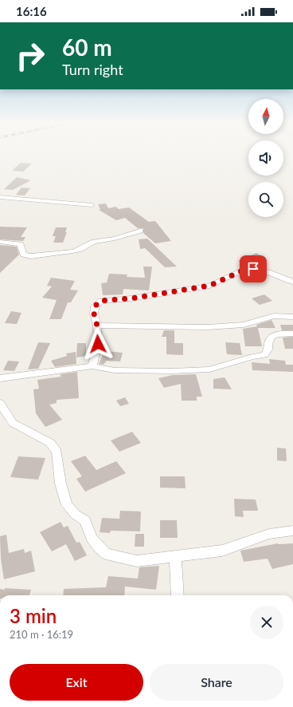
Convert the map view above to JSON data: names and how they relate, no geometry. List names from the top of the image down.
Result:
{
  "north": "top",
  "page": {
    "status": "16:16",
    "turn": ["60 m", "Turn right"],
    "heading": ["3 min", "210 m · 16:19"],
    "buttons": ["Exit", "Share"]
  }
}
